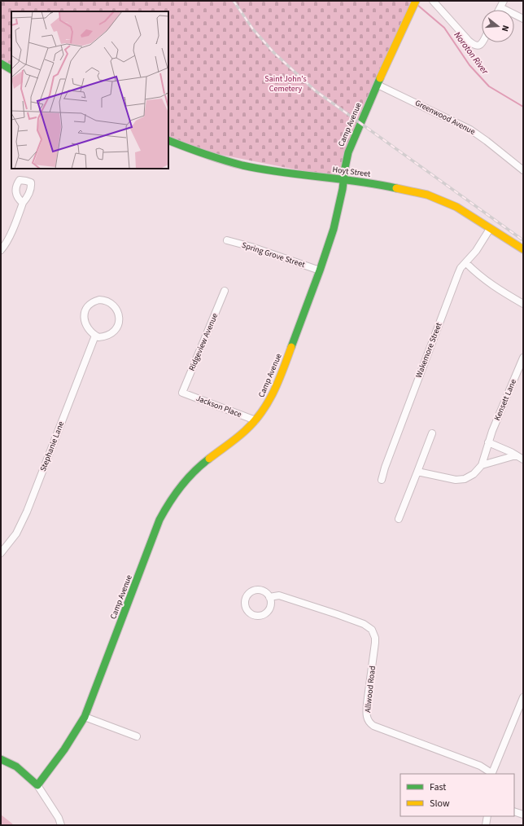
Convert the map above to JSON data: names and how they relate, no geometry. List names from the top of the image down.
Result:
{
  "streets": {
    "street": [
      "Greenwood Avenue",
      "Camp Avenue",
      "Hoyt Street",
      "Spring Grove Street",
      "Ridgeview Avenue",
      "Wakemore Street",
      "Kensett Lane",
      "Jackson Place",
      "Stephanie Lane",
      "Allwood Road"
    ]
  },
  "crossings": [
    ["Greenwood Avenue", "Camp Avenue"],
    ["Camp Avenue", "Hoyt Street"],
    ["Camp Avenue", "Spring Grove Street"],
    ["Camp Avenue", "Jackson Place"],
    ["Hoyt Street", "Wakemore Street"],
    ["Ridgeview Avenue", "Jackson Place"]
  ],
  "water": ["Noroton River"],
  "parks": ["Saint John's Cemetery"],
  "legend": ["Fast", "Slow"],
  "north": "right"
}
